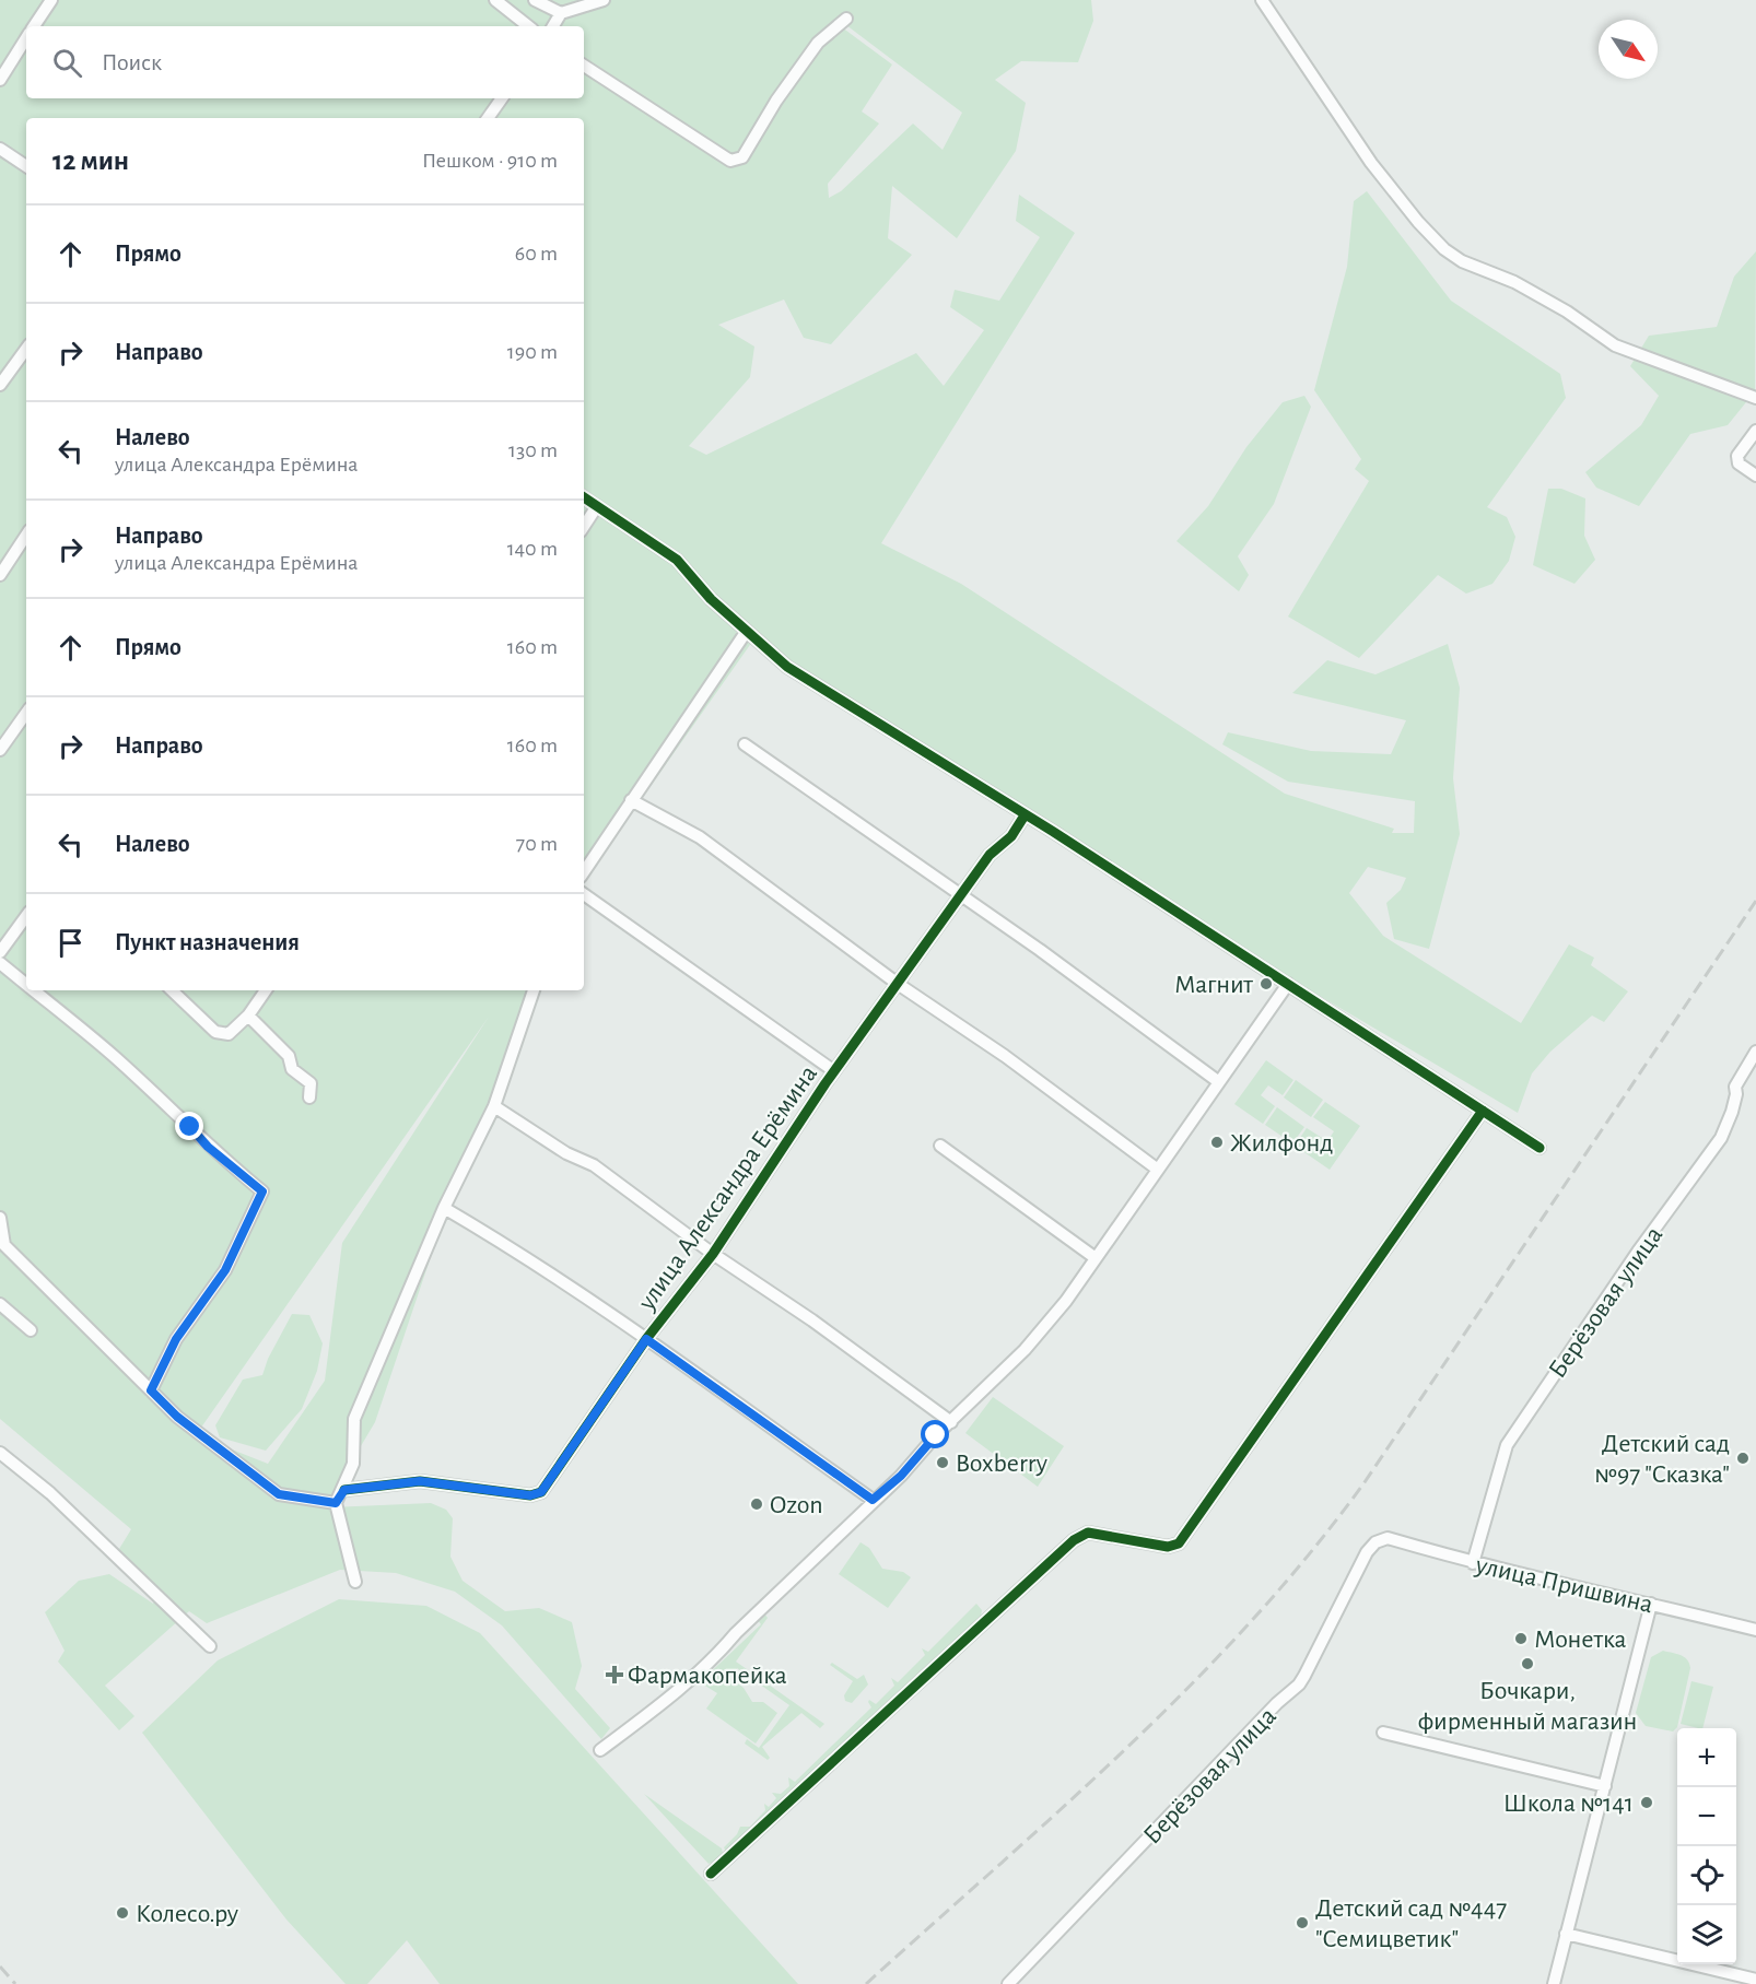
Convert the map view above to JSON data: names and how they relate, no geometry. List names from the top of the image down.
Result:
{
  "streets": {
    "street": ["улица Александра Ерёмина", "Берёзовая улица", "улица Пришвина"]
  },
  "crossings": [
    ["Берёзовая улица", "улица Пришвина"]
  ],
  "places": {
    "other": [
      "Магнит",
      "Жилфонд",
      "Детский сад №97 \"Сказка\"",
      "Boxberry",
      "Ozon",
      "Монетка",
      "Бочкари, фирменный магазин",
      "Школа №141",
      "Колесо.ру",
      "Детский сад №447 \"Семицветик\""
    ],
    "health": ["Фармакопейка"]
  },
  "north": "bottom right",
  "page": {
    "search": "Поиск",
    "heading": ["12 мин", "Пешком · 910 m"],
    "list": [
      ["Прямо", "60 m"],
      ["Направо", "190 m"],
      ["Налево", "улица Александра Ерёмина", "130 m"],
      ["Направо", "улица Александра Ерёмина", "140 m"],
      ["Прямо", "160 m"],
      ["Направо", "160 m"],
      ["Налево", "70 m"],
      "Пункт назначения"
    ],
    "map_buttons": ["+", "−"]
  }
}
